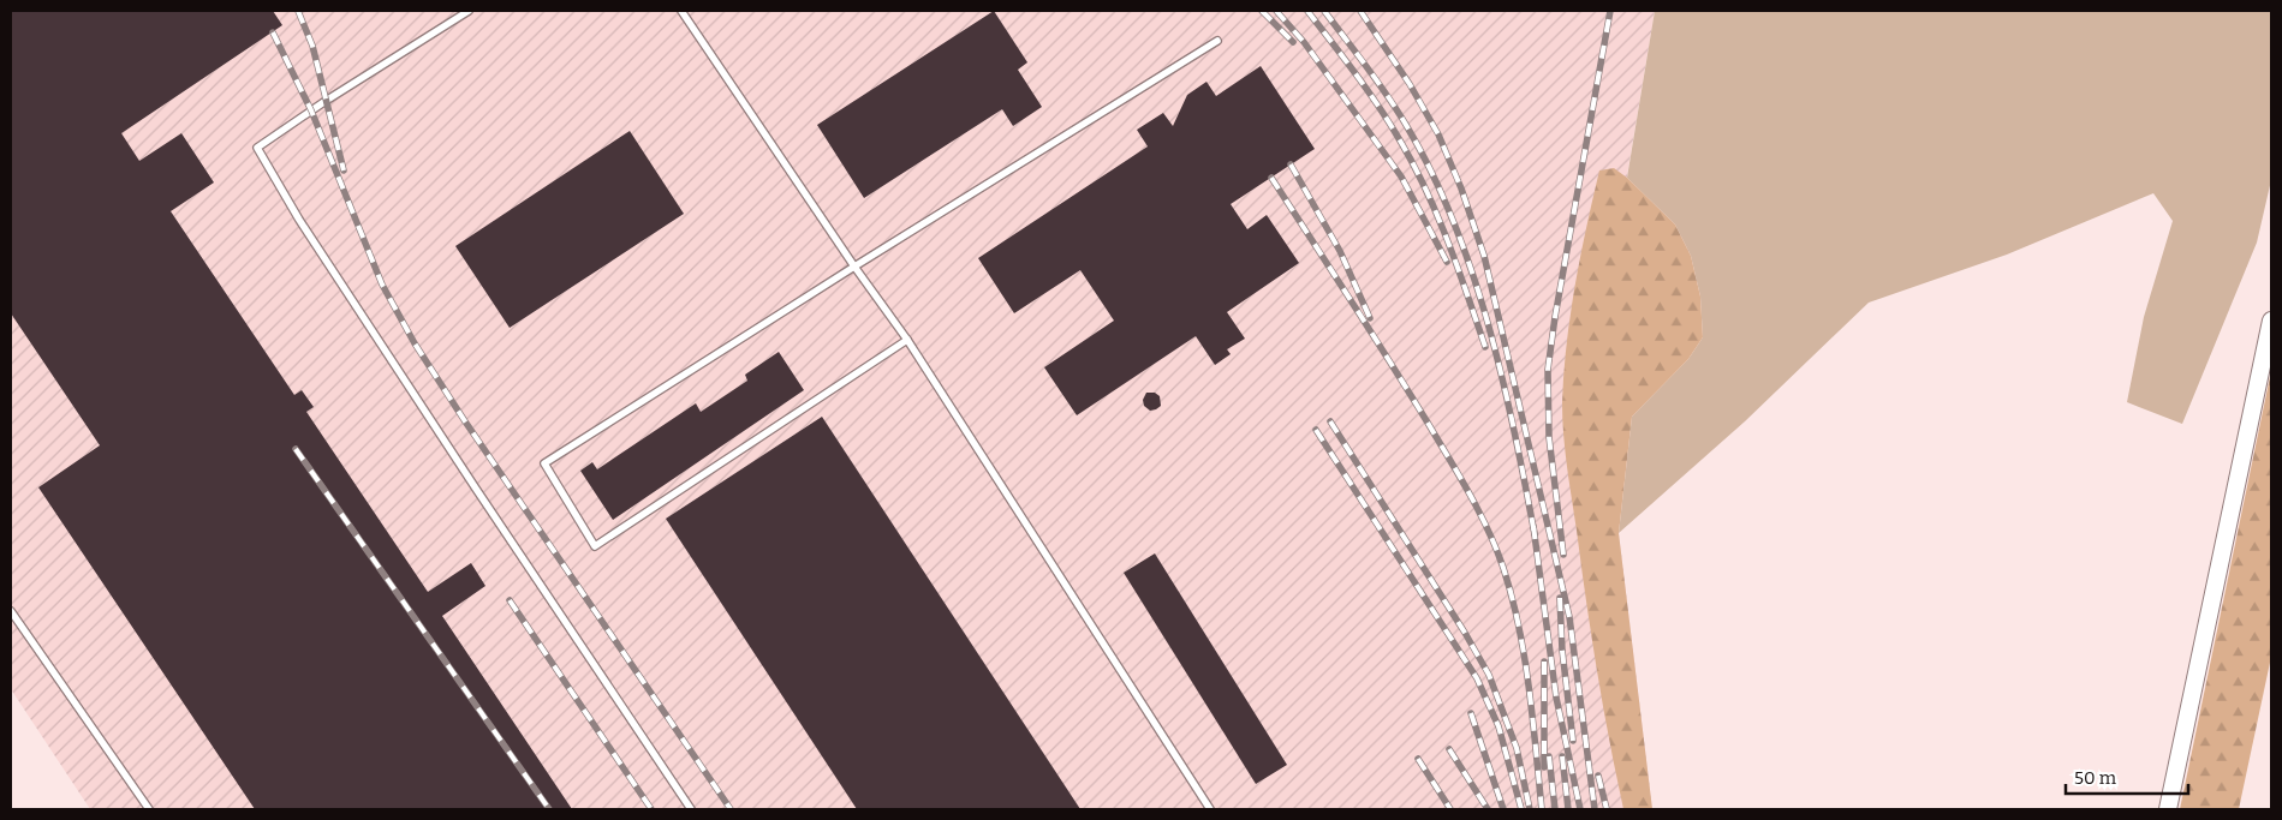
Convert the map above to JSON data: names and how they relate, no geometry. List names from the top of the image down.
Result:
{
  "scale_bar": "50 m"
}
